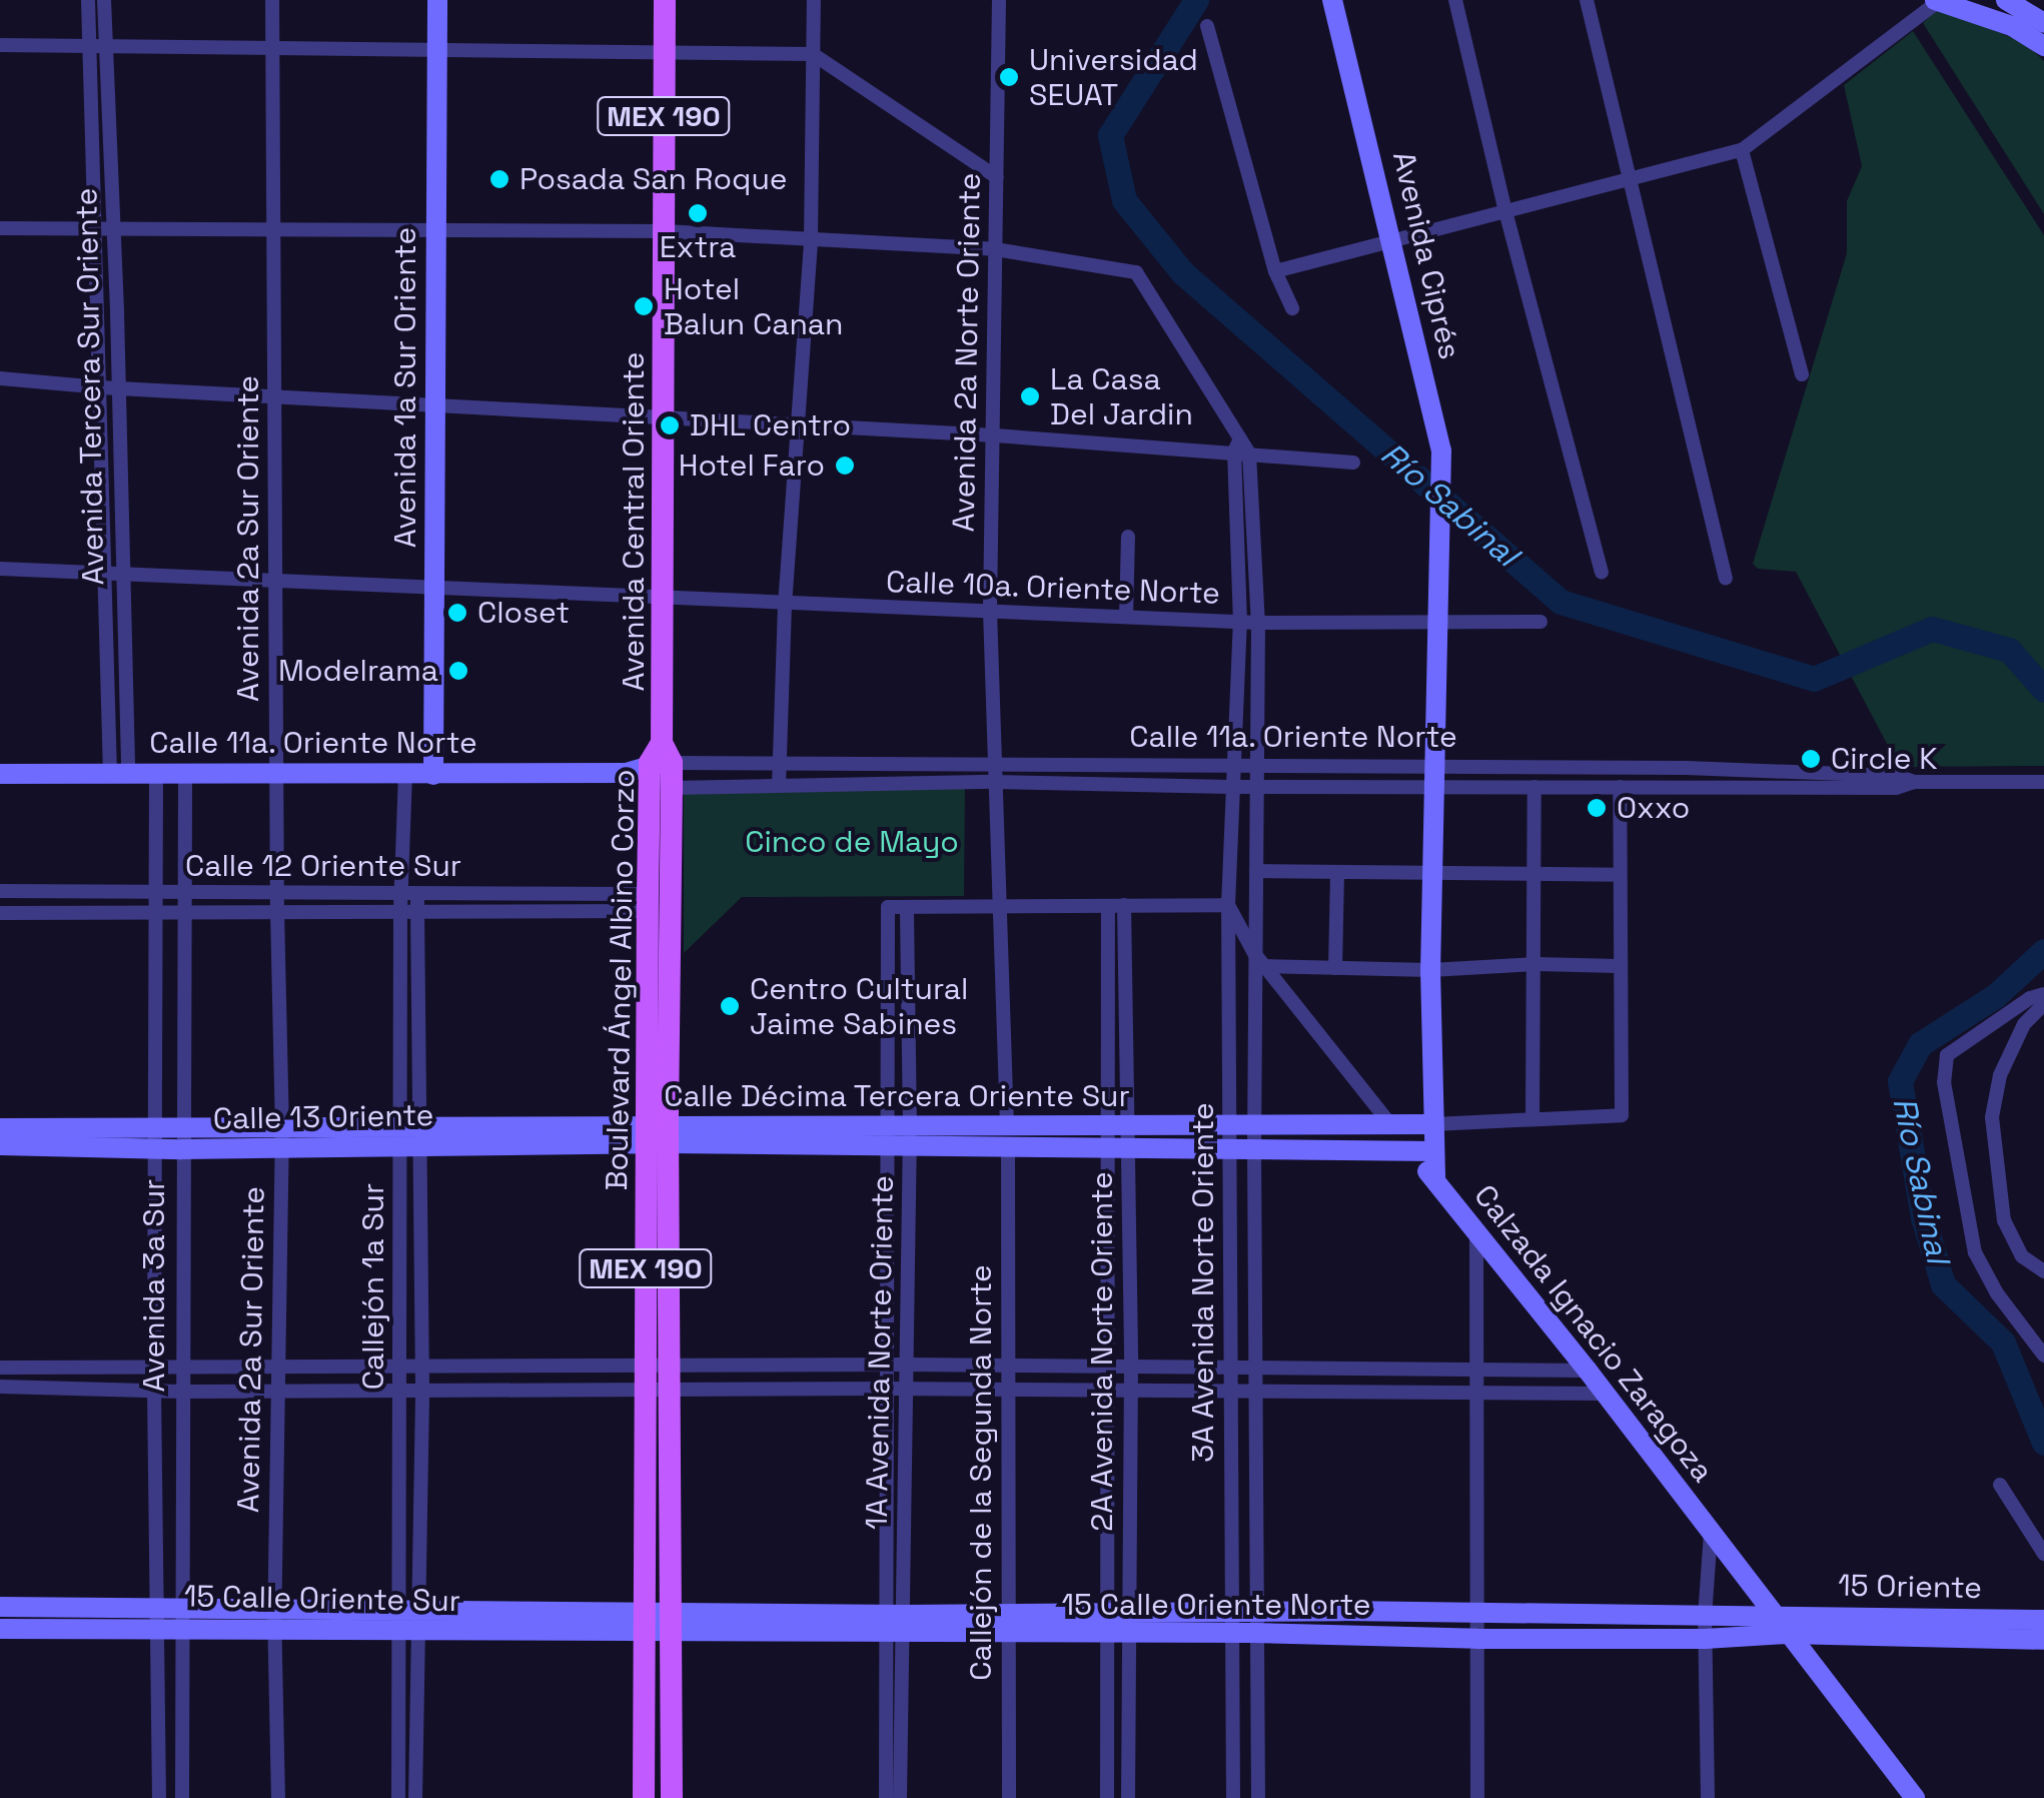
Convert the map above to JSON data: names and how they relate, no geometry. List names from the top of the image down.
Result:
{
  "streets": {
    "main road": ["MEX 190", "Avenida Central Oriente", "Boulevard Ángel Albino Corzo"],
    "street": [
      "Avenida Ciprés",
      "Avenida 2a Norte Oriente",
      "Avenida Tercera Sur Oriente",
      "Avenida 1a Sur Oriente",
      "Avenida 2a Sur Oriente",
      "Calle 10a. Oriente Norte",
      "Calle 11a. Oriente Norte",
      "Calle 12 Oriente Sur",
      "Calle Décima Tercera Oriente Sur",
      "Calle 13 Oriente",
      "3A Avenida Norte Oriente",
      "Avenida 3a Sur",
      "Callejón 1a Sur",
      "Calzada Ignacio Zaragoza",
      "2A Avenida Norte Oriente",
      "1A Avenida Norte Oriente",
      "Callejón de la Segunda Norte",
      "15 Oriente",
      "15 Calle Oriente Sur",
      "15 Calle Oriente Norte"
    ]
  },
  "crossings": [
    ["Avenida Ciprés", "Calle 10a. Oriente Norte"],
    ["Avenida Ciprés", "Calle 11a. Oriente Norte"],
    ["Avenida Ciprés", "Calle Décima Tercera Oriente Sur"],
    ["Avenida Ciprés", "Calzada Ignacio Zaragoza"],
    ["Avenida 2a Norte Oriente", "Calle 10a. Oriente Norte"],
    ["Avenida 2a Norte Oriente", "Calle 11a. Oriente Norte"],
    ["Avenida 2a Norte Oriente", "Callejón de la Segunda Norte"],
    ["Avenida Tercera Sur Oriente", "Calle 10a. Oriente Norte"],
    ["Avenida Tercera Sur Oriente", "Calle 11a. Oriente Norte"],
    ["Avenida 1a Sur Oriente", "Calle 10a. Oriente Norte"],
    ["Avenida 1a Sur Oriente", "Calle 11a. Oriente Norte"],
    ["Avenida Central Oriente", "Calle 10a. Oriente Norte"],
    ["Avenida Central Oriente", "Calle 11a. Oriente Norte"],
    ["Avenida Central Oriente", "Boulevard Ángel Albino Corzo"],
    ["Avenida 2a Sur Oriente", "Calle 10a. Oriente Norte"],
    ["Avenida 2a Sur Oriente", "Calle 11a. Oriente Norte"],
    ["Avenida 2a Sur Oriente", "Calle 12 Oriente Sur"],
    ["Avenida 2a Sur Oriente", "Calle Décima Tercera Oriente Sur"],
    ["Avenida 2a Sur Oriente", "Calle 13 Oriente"],
    ["Avenida 2a Sur Oriente", "15 Calle Oriente Sur"],
    ["Calle 10a. Oriente Norte", "3A Avenida Norte Oriente"],
    ["Calle 11a. Oriente Norte", "Boulevard Ángel Albino Corzo"],
    ["Calle 11a. Oriente Norte", "3A Avenida Norte Oriente"],
    ["Calle 11a. Oriente Norte", "Avenida 3a Sur"],
    ["Calle 11a. Oriente Norte", "Callejón 1a Sur"],
    ["Calle 11a. Oriente Norte", "Callejón de la Segunda Norte"],
    ["Calle 12 Oriente Sur", "Boulevard Ángel Albino Corzo"],
    ["Calle 12 Oriente Sur", "Avenida 3a Sur"],
    ["Calle 12 Oriente Sur", "Callejón 1a Sur"],
    ["Boulevard Ángel Albino Corzo", "Calle Décima Tercera Oriente Sur"],
    ["Boulevard Ángel Albino Corzo", "15 Calle Oriente Sur"],
    ["Boulevard Ángel Albino Corzo", "15 Calle Oriente Norte"],
    ["Calle Décima Tercera Oriente Sur", "Calle 13 Oriente"],
    ["Calle Décima Tercera Oriente Sur", "3A Avenida Norte Oriente"],
    ["Calle Décima Tercera Oriente Sur", "Avenida 3a Sur"],
    ["Calle Décima Tercera Oriente Sur", "Callejón 1a Sur"],
    ["Calle Décima Tercera Oriente Sur", "Calzada Ignacio Zaragoza"],
    ["Calle Décima Tercera Oriente Sur", "2A Avenida Norte Oriente"],
    ["Calle Décima Tercera Oriente Sur", "1A Avenida Norte Oriente"],
    ["Calle Décima Tercera Oriente Sur", "Callejón de la Segunda Norte"],
    ["Calle 13 Oriente", "Avenida 3a Sur"],
    ["Calle 13 Oriente", "Callejón 1a Sur"],
    ["3A Avenida Norte Oriente", "Calzada Ignacio Zaragoza"],
    ["3A Avenida Norte Oriente", "15 Calle Oriente Norte"],
    ["Avenida 3a Sur", "15 Calle Oriente Sur"],
    ["Callejón 1a Sur", "15 Calle Oriente Sur"],
    ["Calzada Ignacio Zaragoza", "15 Oriente"],
    ["Calzada Ignacio Zaragoza", "15 Calle Oriente Norte"],
    ["2A Avenida Norte Oriente", "15 Calle Oriente Norte"],
    ["1A Avenida Norte Oriente", "15 Calle Oriente Norte"],
    ["Callejón de la Segunda Norte", "15 Calle Oriente Norte"],
    ["15 Oriente", "15 Calle Oriente Norte"],
    ["15 Calle Oriente Sur", "15 Calle Oriente Norte"]
  ],
  "water": ["Río Sabinal"],
  "parks": ["Cinco de Mayo"],
  "places": [
    "Universidad SEUAT",
    "Posada San Roque",
    "Extra",
    "Hotel Balun Canan",
    "La Casa Del Jardin",
    "DHL Centro",
    "Hotel Faro",
    "Closet",
    "Modelrama",
    "Circle K",
    "Oxxo",
    "Centro Cultural Jaime Sabines"
  ]
}
